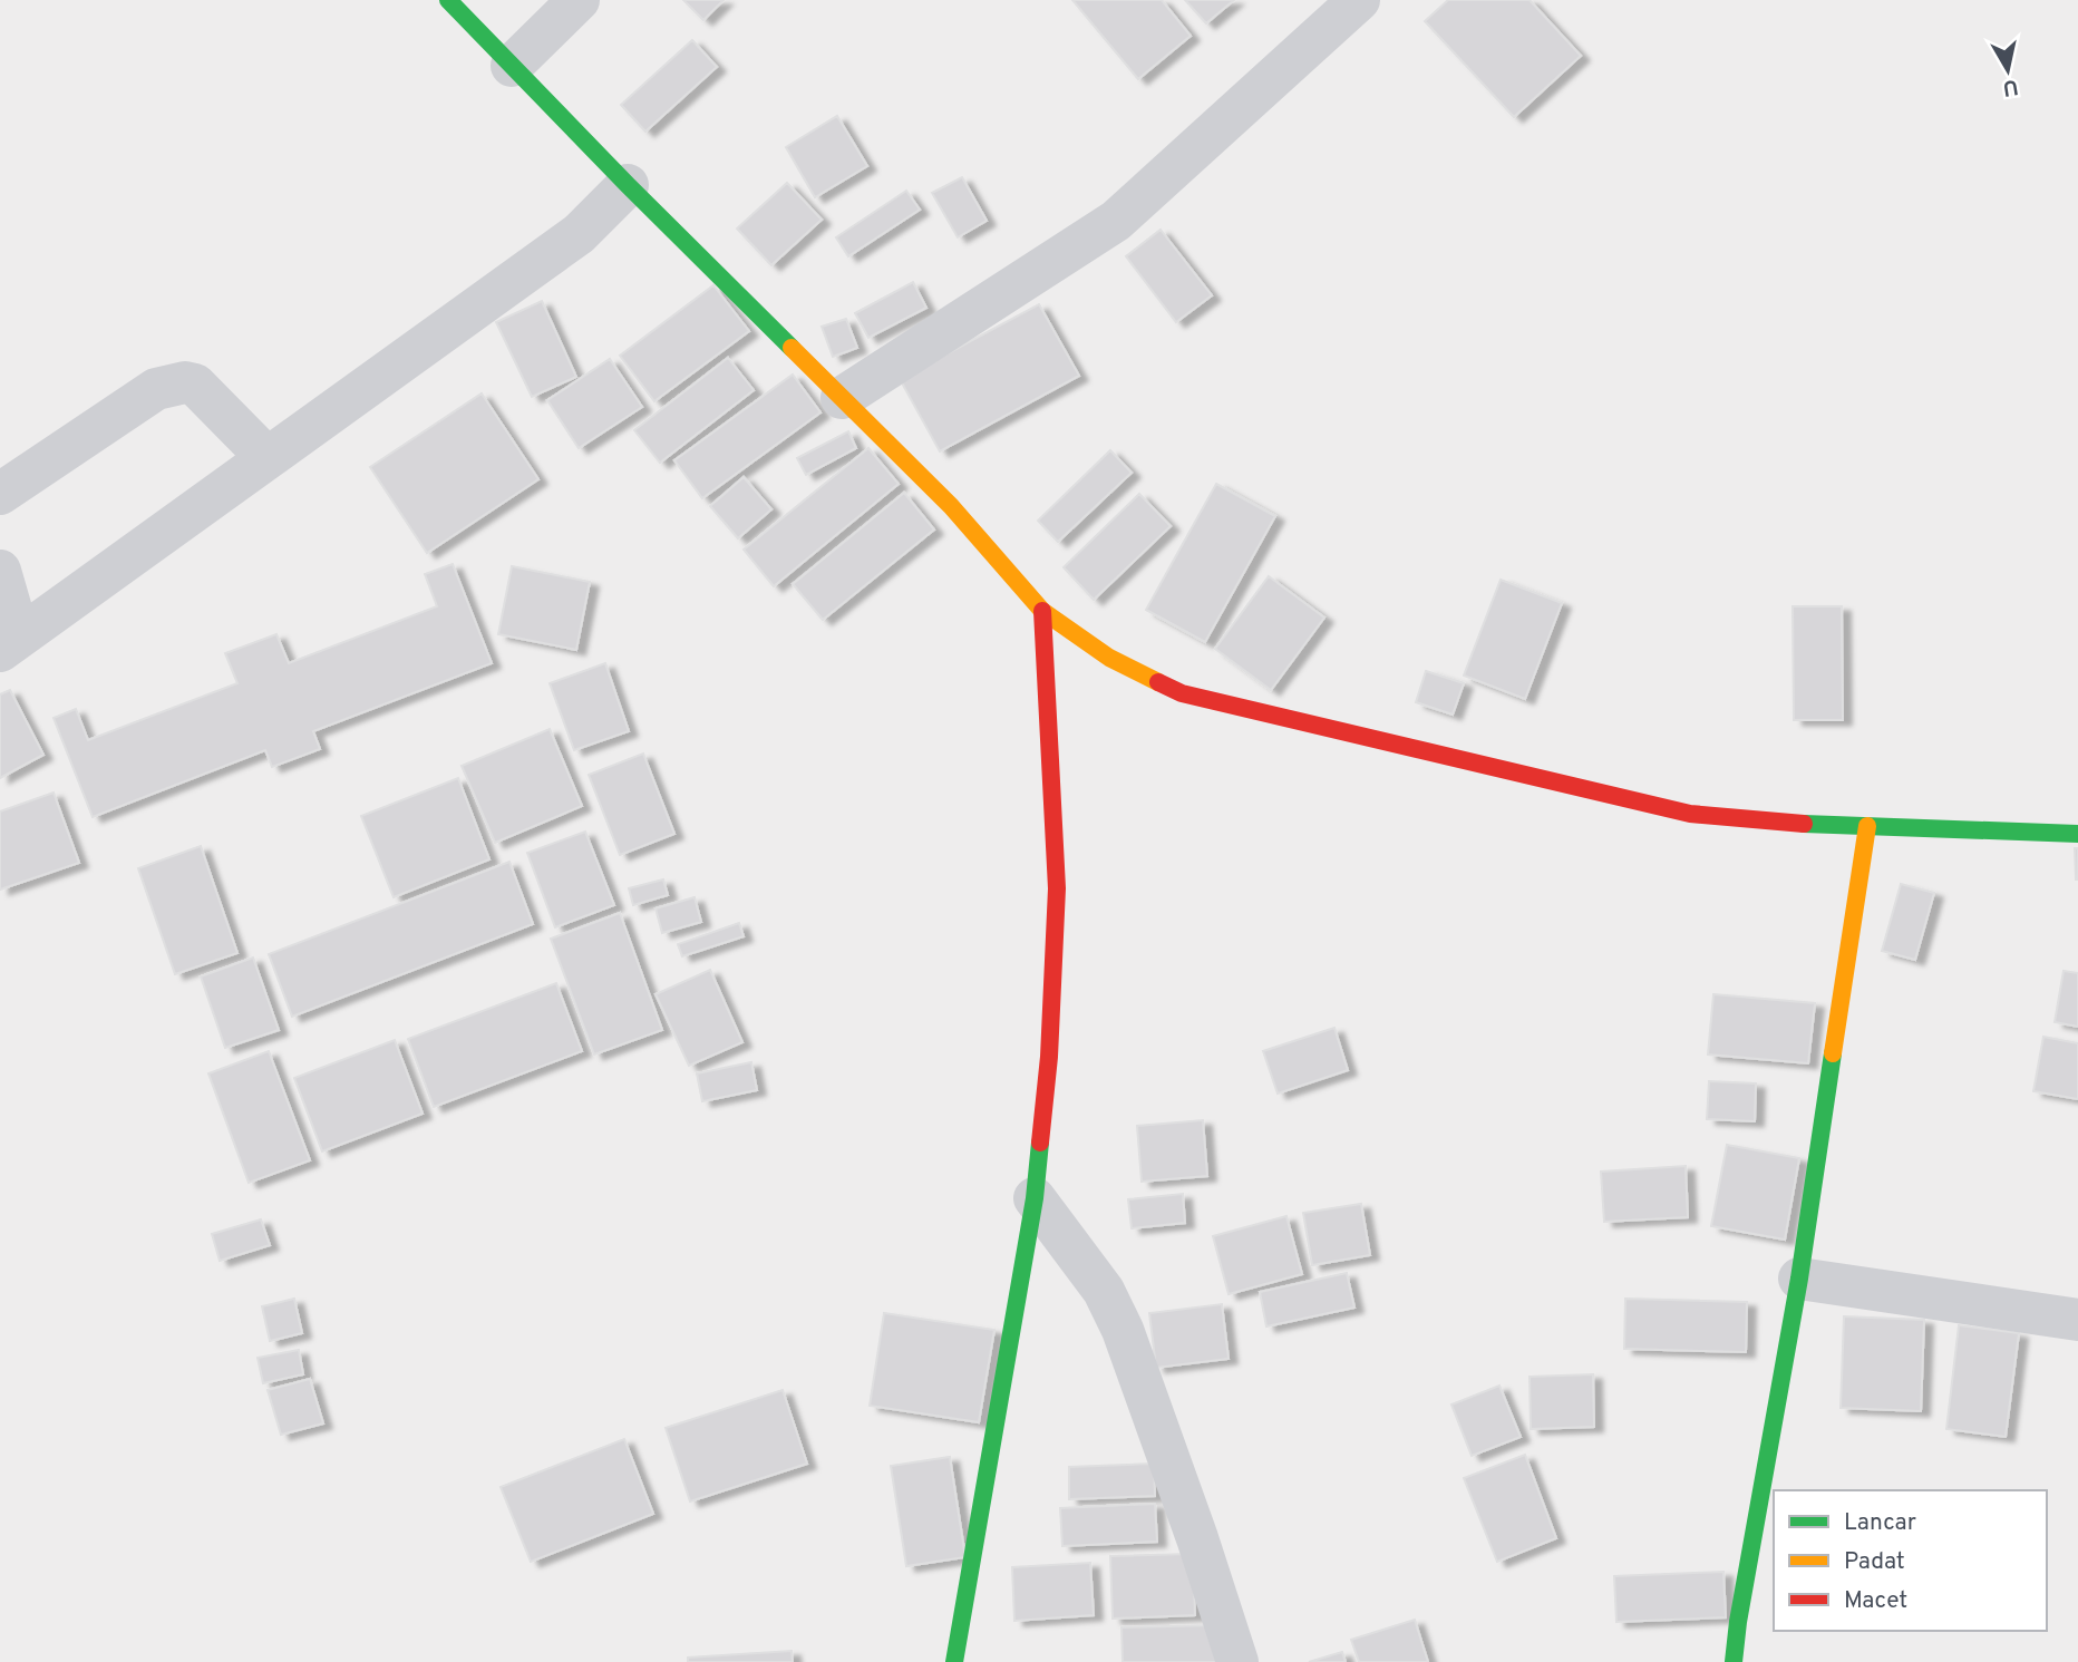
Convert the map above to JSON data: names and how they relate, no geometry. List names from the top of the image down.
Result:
{
  "legend": ["Lancar", "Padat", "Macet"],
  "north": "bottom"
}
